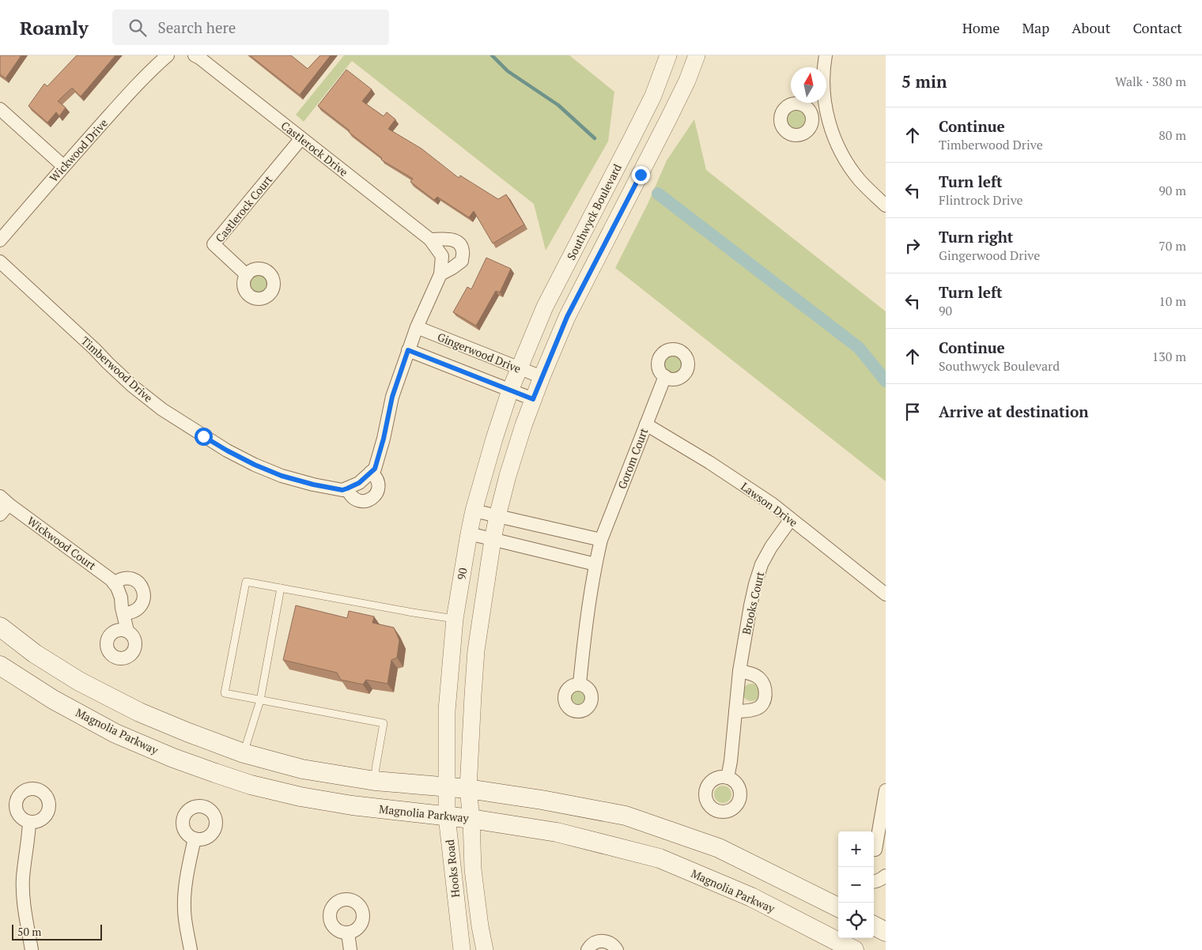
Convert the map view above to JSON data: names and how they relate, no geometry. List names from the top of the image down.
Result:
{
  "streets": {
    "main road": ["Magnolia Parkway"],
    "street": [
      "Castlerock Drive",
      "Wickwood Drive",
      "Castlerock Court",
      "Southwyck Boulevard",
      "Gingerwood Drive",
      "Timberwood Drive",
      "Gorom Court",
      "Lawson Drive",
      "Wickwood Court",
      "90",
      "Brooks Court",
      "Hooks Road"
    ]
  },
  "crossings": [
    ["Castlerock Drive", "Castlerock Court"],
    ["Southwyck Boulevard", "Gingerwood Drive"],
    ["Southwyck Boulevard", "90"],
    ["Gingerwood Drive", "90"],
    ["Gorom Court", "Lawson Drive"],
    ["Lawson Drive", "Brooks Court"],
    ["90", "Hooks Road"],
    ["Magnolia Parkway", "Hooks Road"]
  ],
  "scale_bar": "50 m",
  "north": "top",
  "page": {
    "header": "Roamly",
    "search": "Search here",
    "nav": [
      "Home",
      "Map",
      "About",
      "Contact"
    ],
    "heading": ["5 min", "Walk · 380 m"],
    "list": [
      ["Continue", "Timberwood Drive", "80 m"],
      ["Turn left", "Flintrock Drive", "90 m"],
      ["Turn right", "Gingerwood Drive", "70 m"],
      ["Turn left", "90", "10 m"],
      ["Continue", "Southwyck Boulevard", "130 m"],
      "Arrive at destination"
    ],
    "map_buttons": ["+", "−"],
    "scale": "50 m"
  }
}
